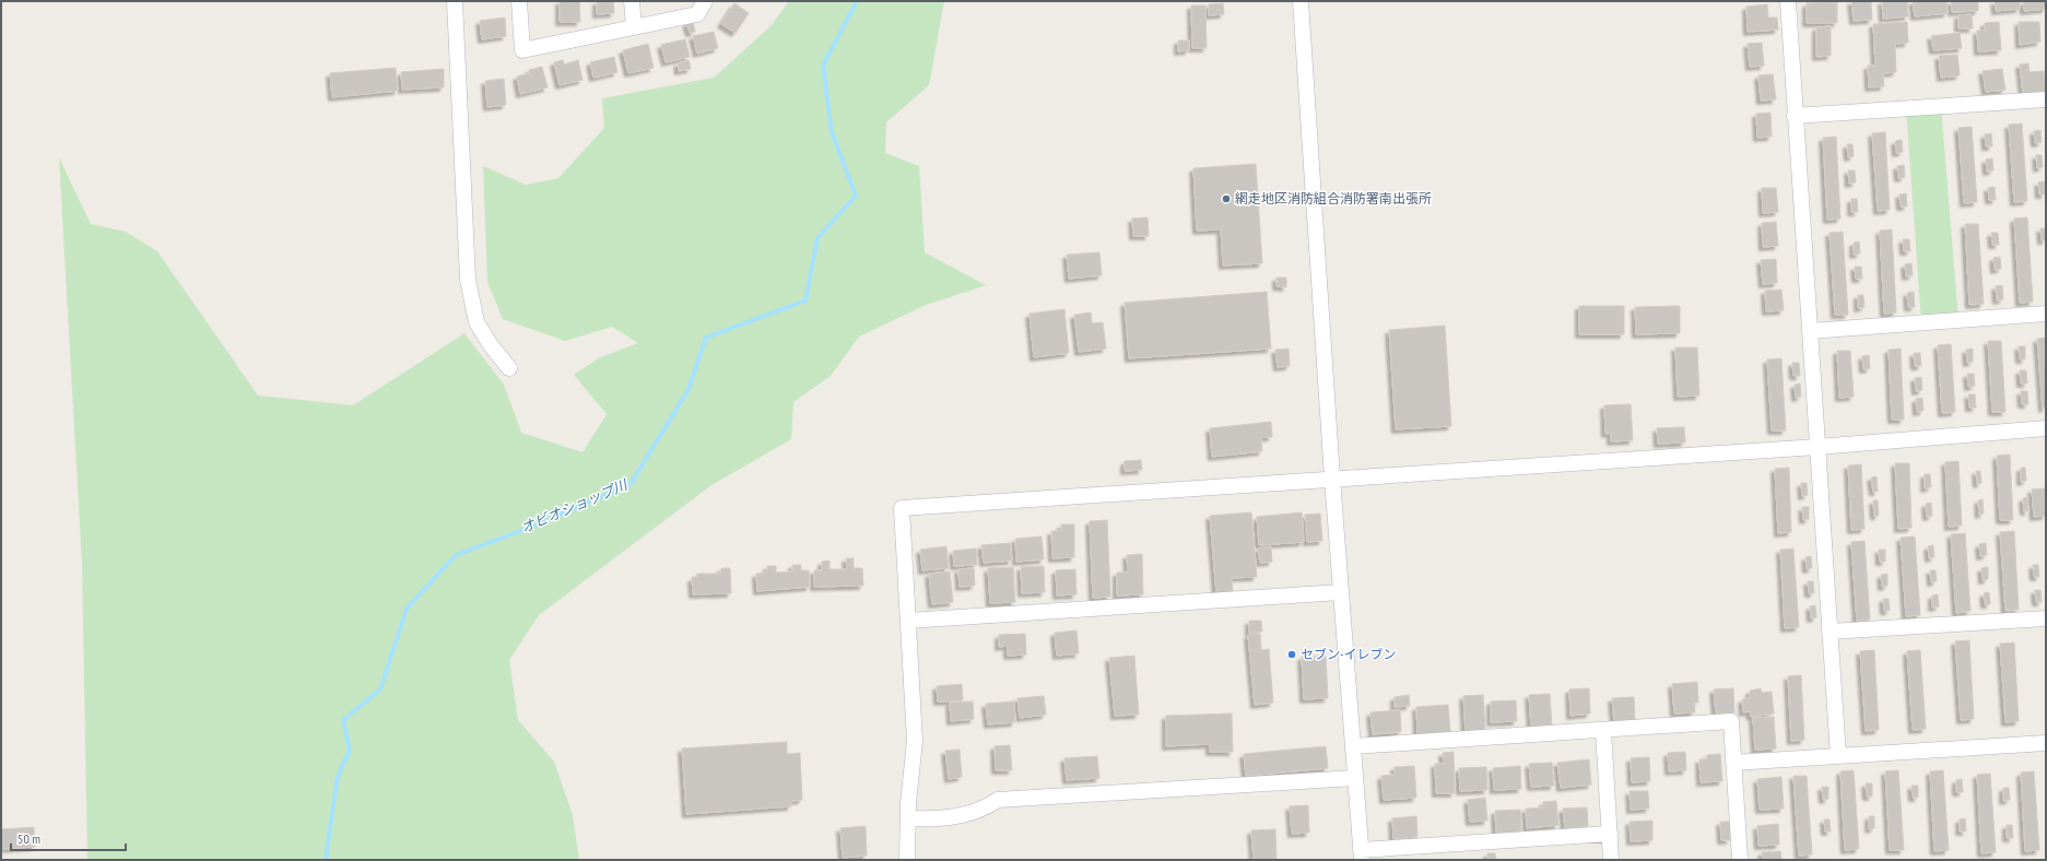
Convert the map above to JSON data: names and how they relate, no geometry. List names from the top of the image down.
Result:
{
  "water": ["オビオショップ川"],
  "places": ["網走地区消防組合消防署南出張所", "セブン-イレブン"],
  "scale_bar": "50 m"
}
